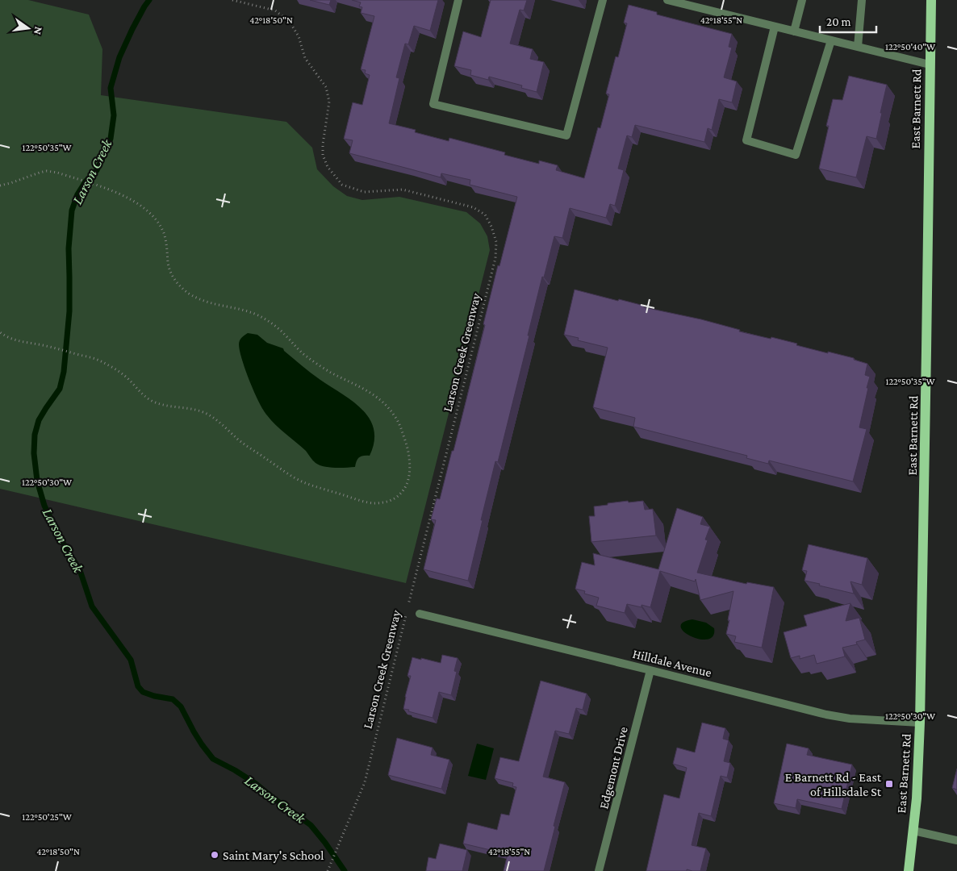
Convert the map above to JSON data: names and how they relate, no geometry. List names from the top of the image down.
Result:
{
  "streets": {
    "main road": ["East Barnett Rd"],
    "street": ["Hilldale Avenue", "Edgemont Drive"],
    "path": ["Larson Creek Greenway"]
  },
  "crossings": [
    ["East Barnett Rd", "Hilldale Avenue"],
    ["Hilldale Avenue", "Edgemont Drive"]
  ],
  "water": ["Larson Creek"],
  "places": {
    "transit": ["E Barnett Rd - East of Hillsdale St"],
    "other": ["Saint Mary's School"]
  },
  "scale_bar": "20 m",
  "north": "right",
  "coordinates": [
    "42°18'50\"N",
    "42°18'55\"N",
    "122°50'40\"W",
    "122°50'35\"W",
    "122°50'30\"W",
    "122°50'25\"W"
  ]
}
